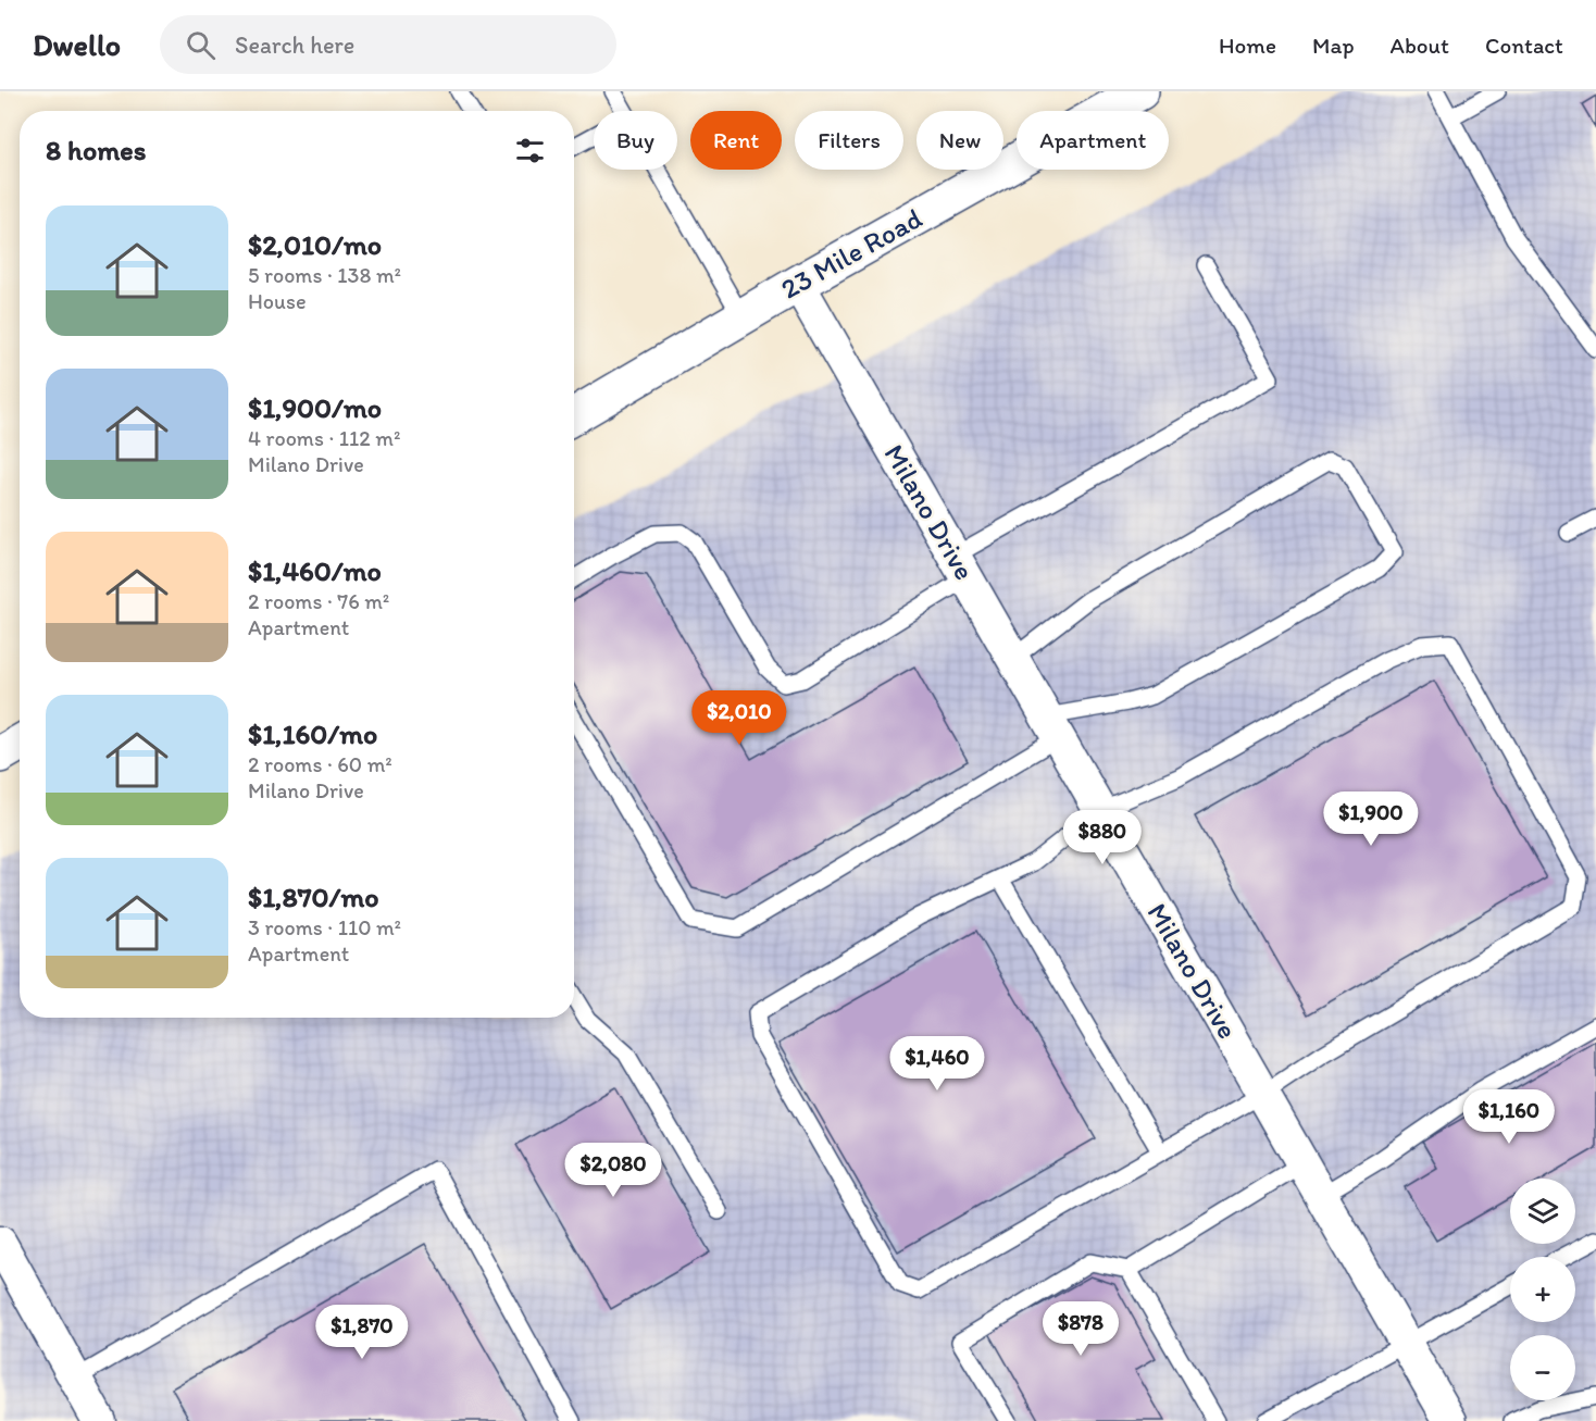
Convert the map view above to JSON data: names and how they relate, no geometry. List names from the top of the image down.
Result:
{
  "streets": {
    "main road": ["23 Mile Road"],
    "street": ["Milano Drive"]
  },
  "crossings": [
    ["23 Mile Road", "Milano Drive"]
  ],
  "page": {
    "header": "Dwello",
    "search": "Search here",
    "nav": [
      "Home",
      "Map",
      "About",
      "Contact"
    ],
    "chip": [
      "Buy",
      "Rent",
      "Filters",
      "New",
      "Apartment"
    ],
    "heading": "8 homes",
    "list": [
      {
        "name": "$2,010/mo",
        "note": "5 rooms · 138 m² · House"
      },
      {
        "name": "$1,900/mo",
        "note": "4 rooms · 112 m² · Milano Drive"
      },
      {
        "name": "$1,460/mo",
        "note": "2 rooms · 76 m² · Apartment"
      },
      {
        "name": "$1,160/mo",
        "note": "2 rooms · 60 m² · Milano Drive"
      },
      {
        "name": "$1,870/mo",
        "note": "3 rooms · 110 m² · Apartment"
      }
    ],
    "price": [
      "$2,010",
      "$1,900",
      "$880",
      "$1,460",
      "$1,160",
      "$2,080",
      "$878",
      "$1,870"
    ],
    "map_buttons": ["+", "−"]
  }
}
